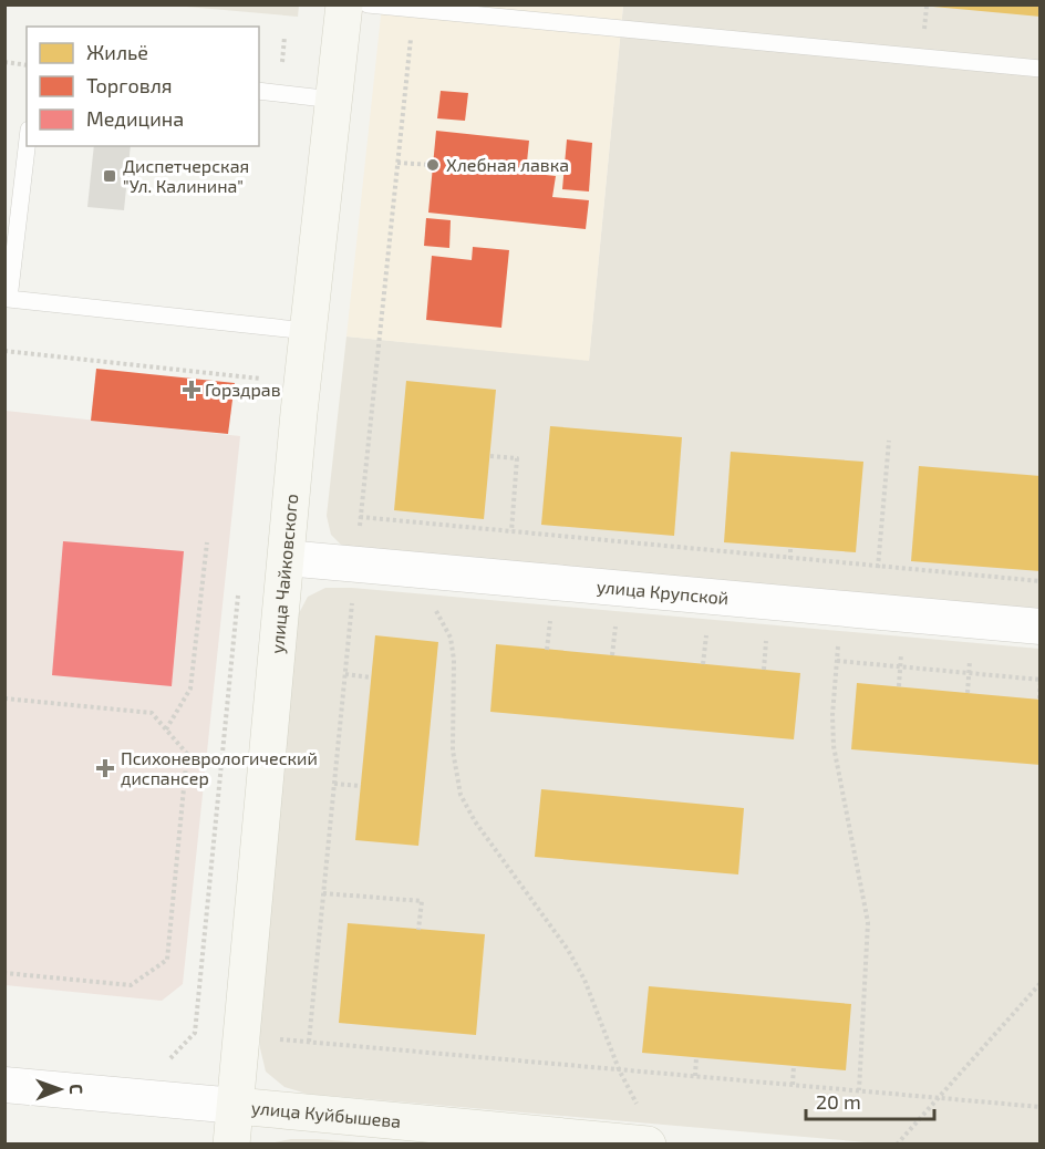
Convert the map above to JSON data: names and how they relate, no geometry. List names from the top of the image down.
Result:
{
  "streets": {
    "main road": ["улица Чайковского", "улица Куйбышева"],
    "street": ["улица Крупской"]
  },
  "crossings": [
    ["улица Чайковского", "улица Крупской"],
    ["улица Чайковского", "улица Куйбышева"]
  ],
  "places": {
    "other": ["Хлебная лавка"],
    "transit": ["Диспетчерская \"Ул. Калинина\""],
    "health": ["Горздрав", "Психоневрологический диспансер"]
  },
  "legend": ["Жильё", "Торговля", "Медицина"],
  "scale_bar": "20 m",
  "north": "right"
}
